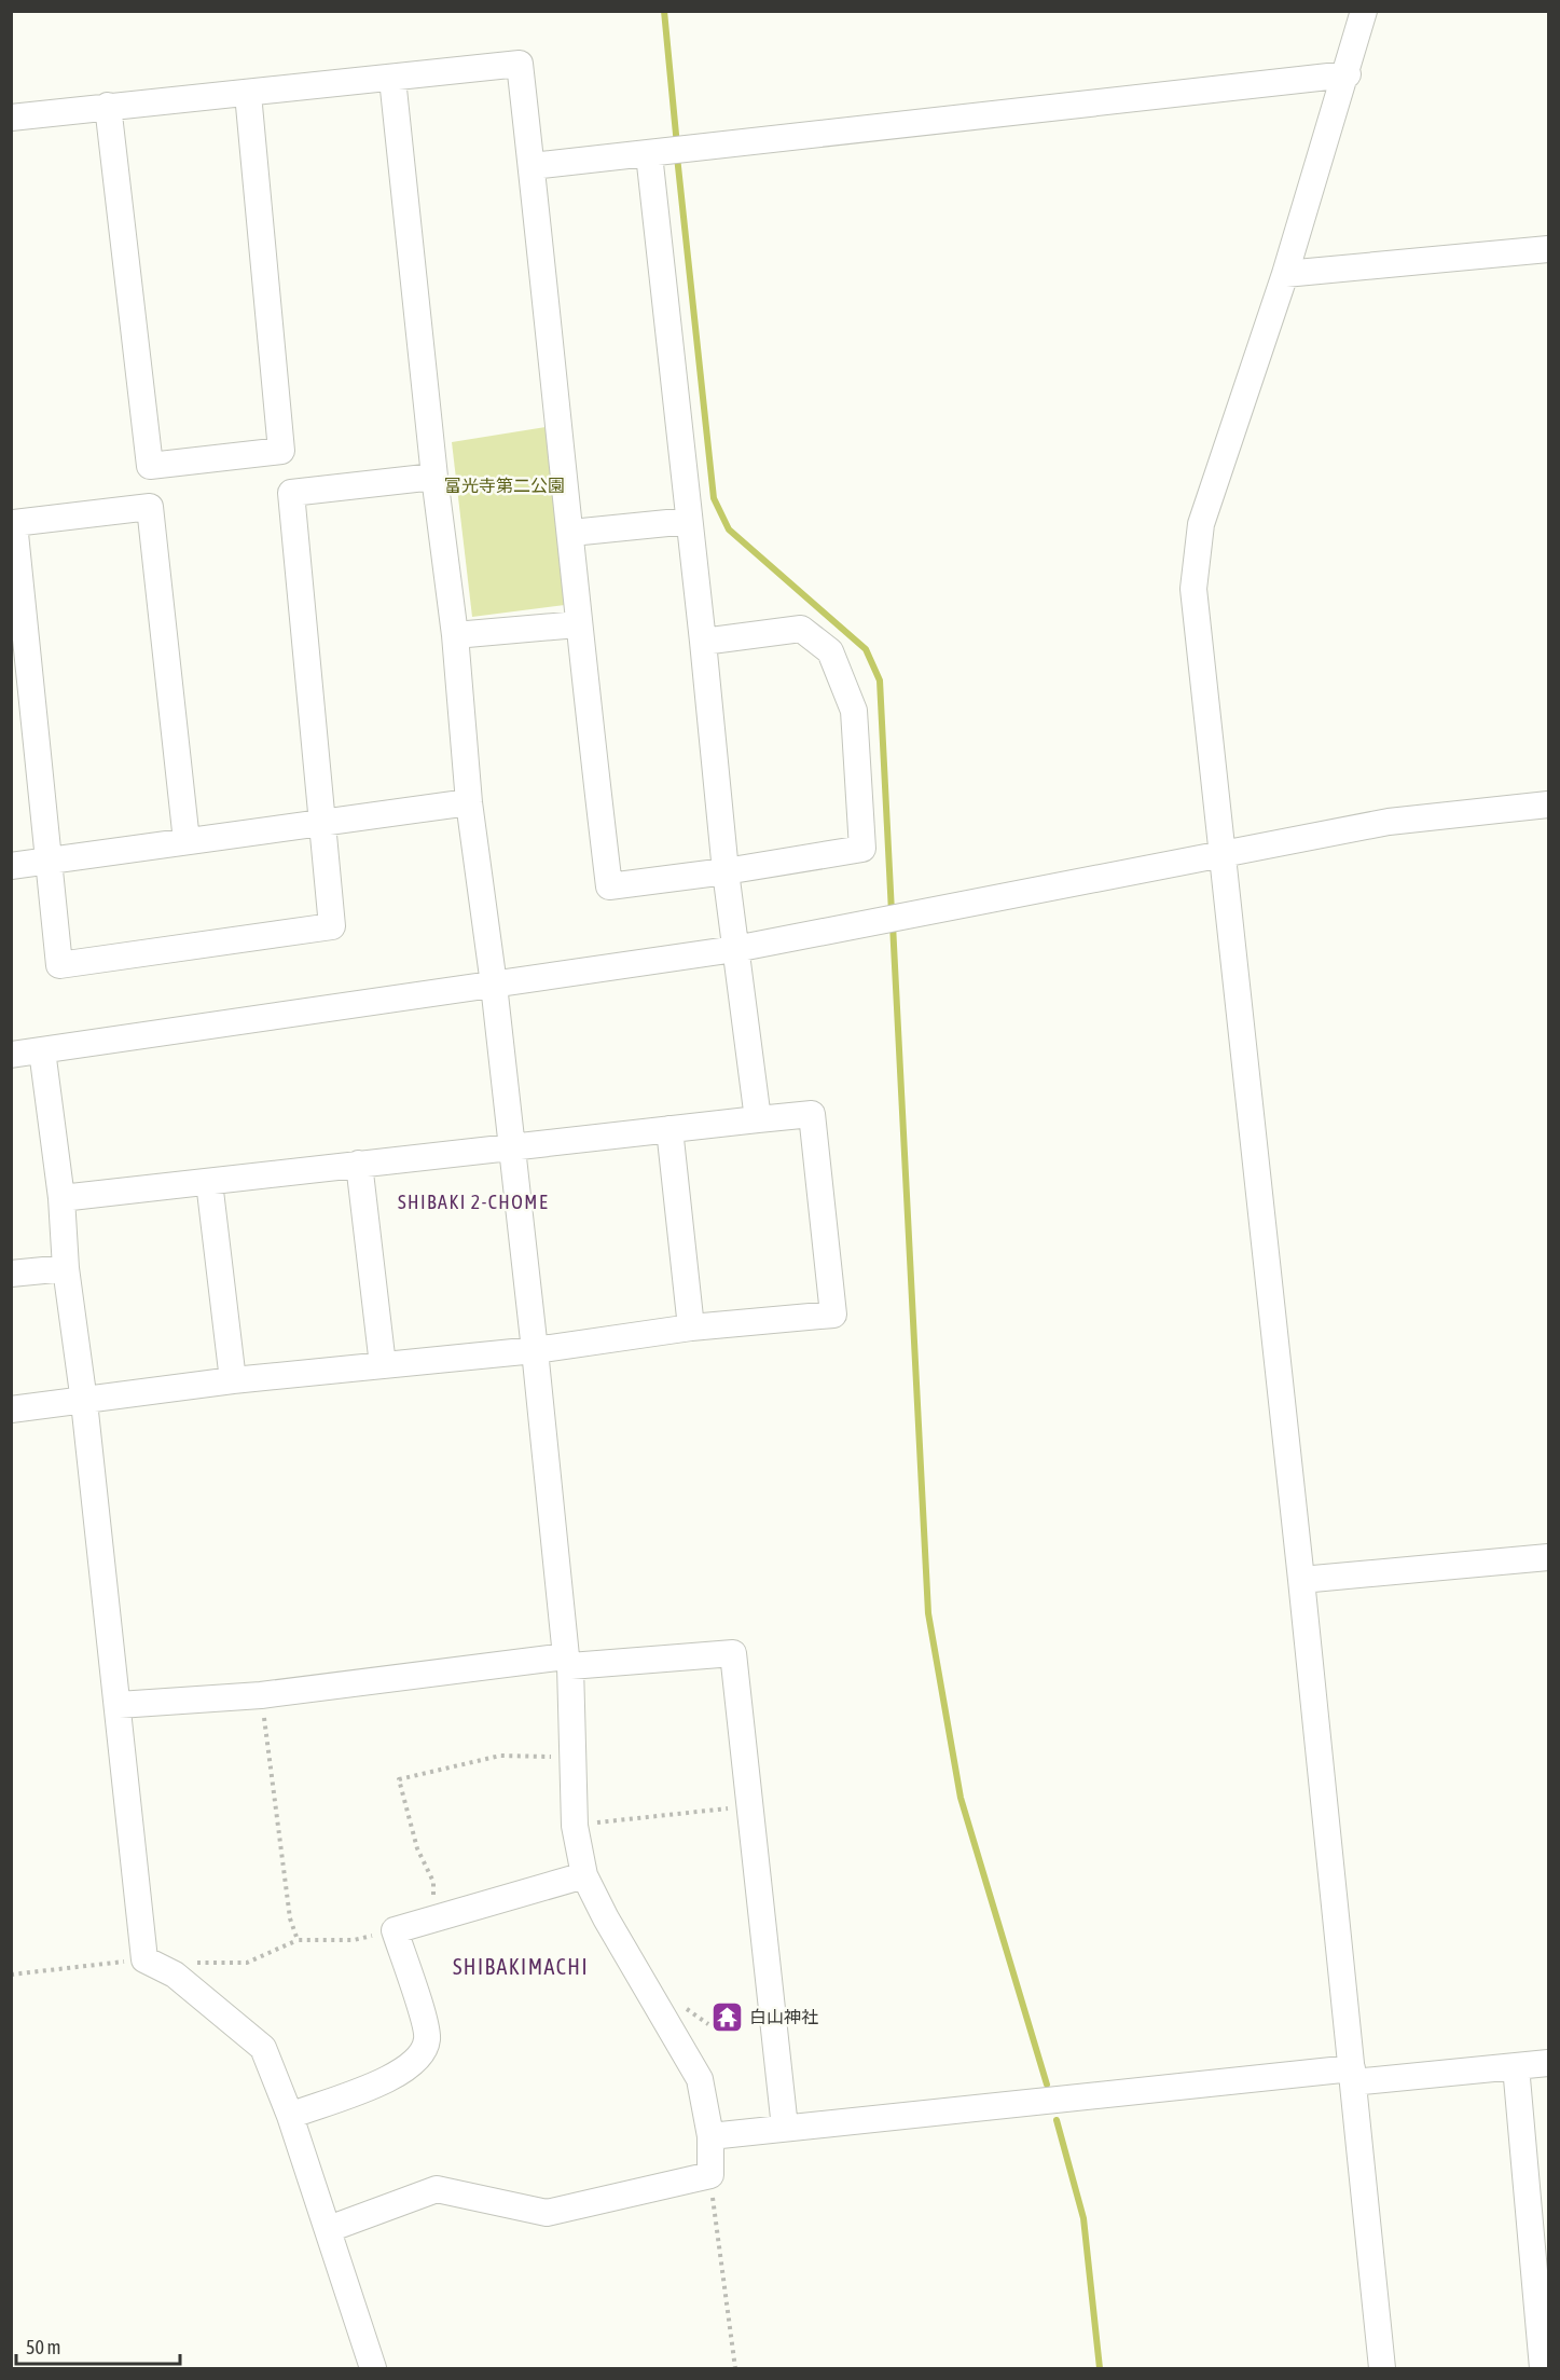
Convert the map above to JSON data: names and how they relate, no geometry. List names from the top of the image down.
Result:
{
  "districts": ["SHIBAKI 2-CHOME", "SHIBAKIMACHI"],
  "parks": ["富光寺第二公園"],
  "places": {
    "temple": ["白山神社"]
  },
  "scale_bar": "50 m"
}
